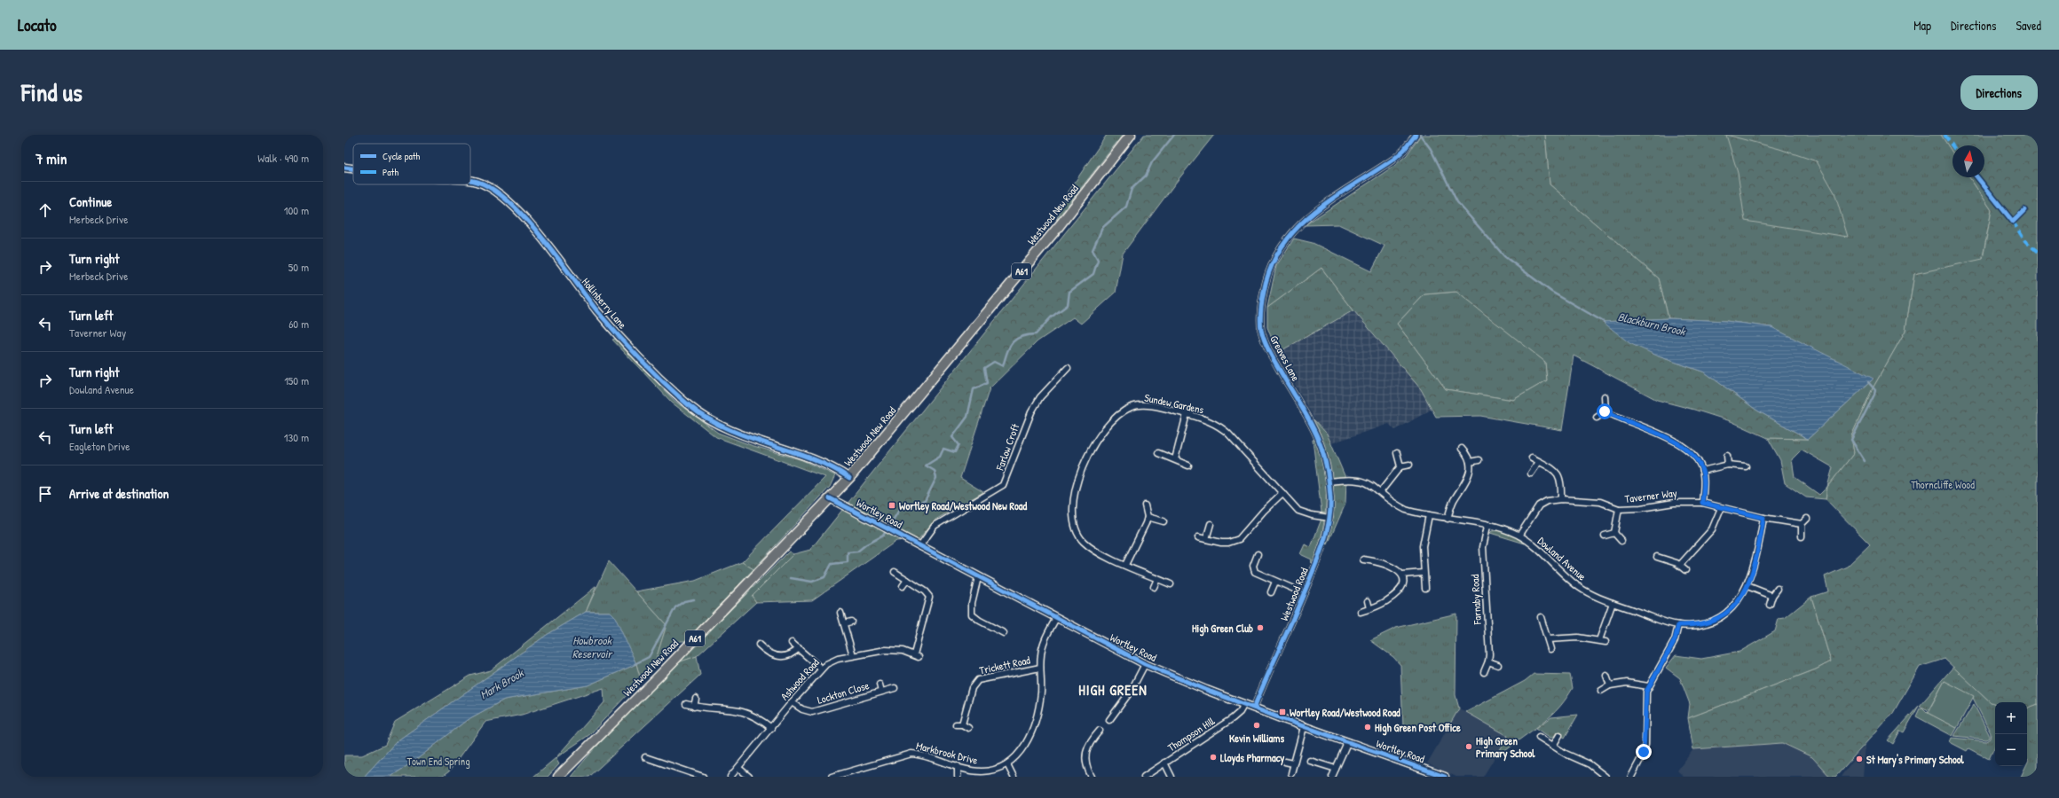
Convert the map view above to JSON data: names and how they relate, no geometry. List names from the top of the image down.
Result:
{
  "streets": {
    "highway": ["Westwood New Road", "A61"],
    "street": [
      "Hollinberry Lane",
      "Greaves Lane",
      "Sundew Gardens",
      "Farlow Croft",
      "Taverner Way",
      "Wortley Road",
      "Dowland Avenue",
      "Westwood Road",
      "Farnaby Road",
      "Trickett Road",
      "Ashwood Road",
      "Lockton Close",
      "Thompson Hill",
      "Markbrook Drive"
    ]
  },
  "crossings": [
    ["Westwood New Road", "Hollinberry Lane"],
    ["Westwood New Road", "Wortley Road"],
    ["Greaves Lane", "Dowland Avenue"],
    ["Greaves Lane", "Westwood Road"],
    ["Sundew Gardens", "Westwood Road"],
    ["Farlow Croft", "Wortley Road"],
    ["Taverner Way", "Dowland Avenue"],
    ["Wortley Road", "Westwood Road"],
    ["Wortley Road", "Thompson Hill"],
    ["Wortley Road", "Markbrook Drive"],
    ["Dowland Avenue", "Westwood Road"],
    ["Dowland Avenue", "Farnaby Road"],
    ["Trickett Road", "Markbrook Drive"],
    ["Ashwood Road", "Lockton Close"]
  ],
  "districts": ["HIGH GREEN"],
  "water": ["Blackburn Brook", "Howbrook Reservoir", "Mark Brook"],
  "parks": ["Thorncliffe Wood", "Town End Spring"],
  "places": {
    "transit": ["Wortley Road/Westwood New Road", "Wortley Road/Westwood Road"],
    "other": [
      "High Green Club",
      "Kevin Williams",
      "High Green Post Office",
      "High Green Primary School",
      "Lloyds Pharmacy",
      "St Mary's Primary School"
    ]
  },
  "legend": ["Cycle path", "Path"],
  "north": "top",
  "page": {
    "header": "Locato",
    "nav": ["Map", "Directions", "Saved"],
    "title": "Find us",
    "buttons": "Directions",
    "heading": ["7 min", "Walk · 490 m"],
    "list": [
      ["Continue", "Merbeck Drive", "100 m"],
      ["Turn right", "Merbeck Drive", "50 m"],
      ["Turn left", "Taverner Way", "60 m"],
      ["Turn right", "Dowland Avenue", "150 m"],
      ["Turn left", "Eagleton Drive", "130 m"],
      "Arrive at destination"
    ],
    "map_buttons": ["+", "−"]
  }
}
